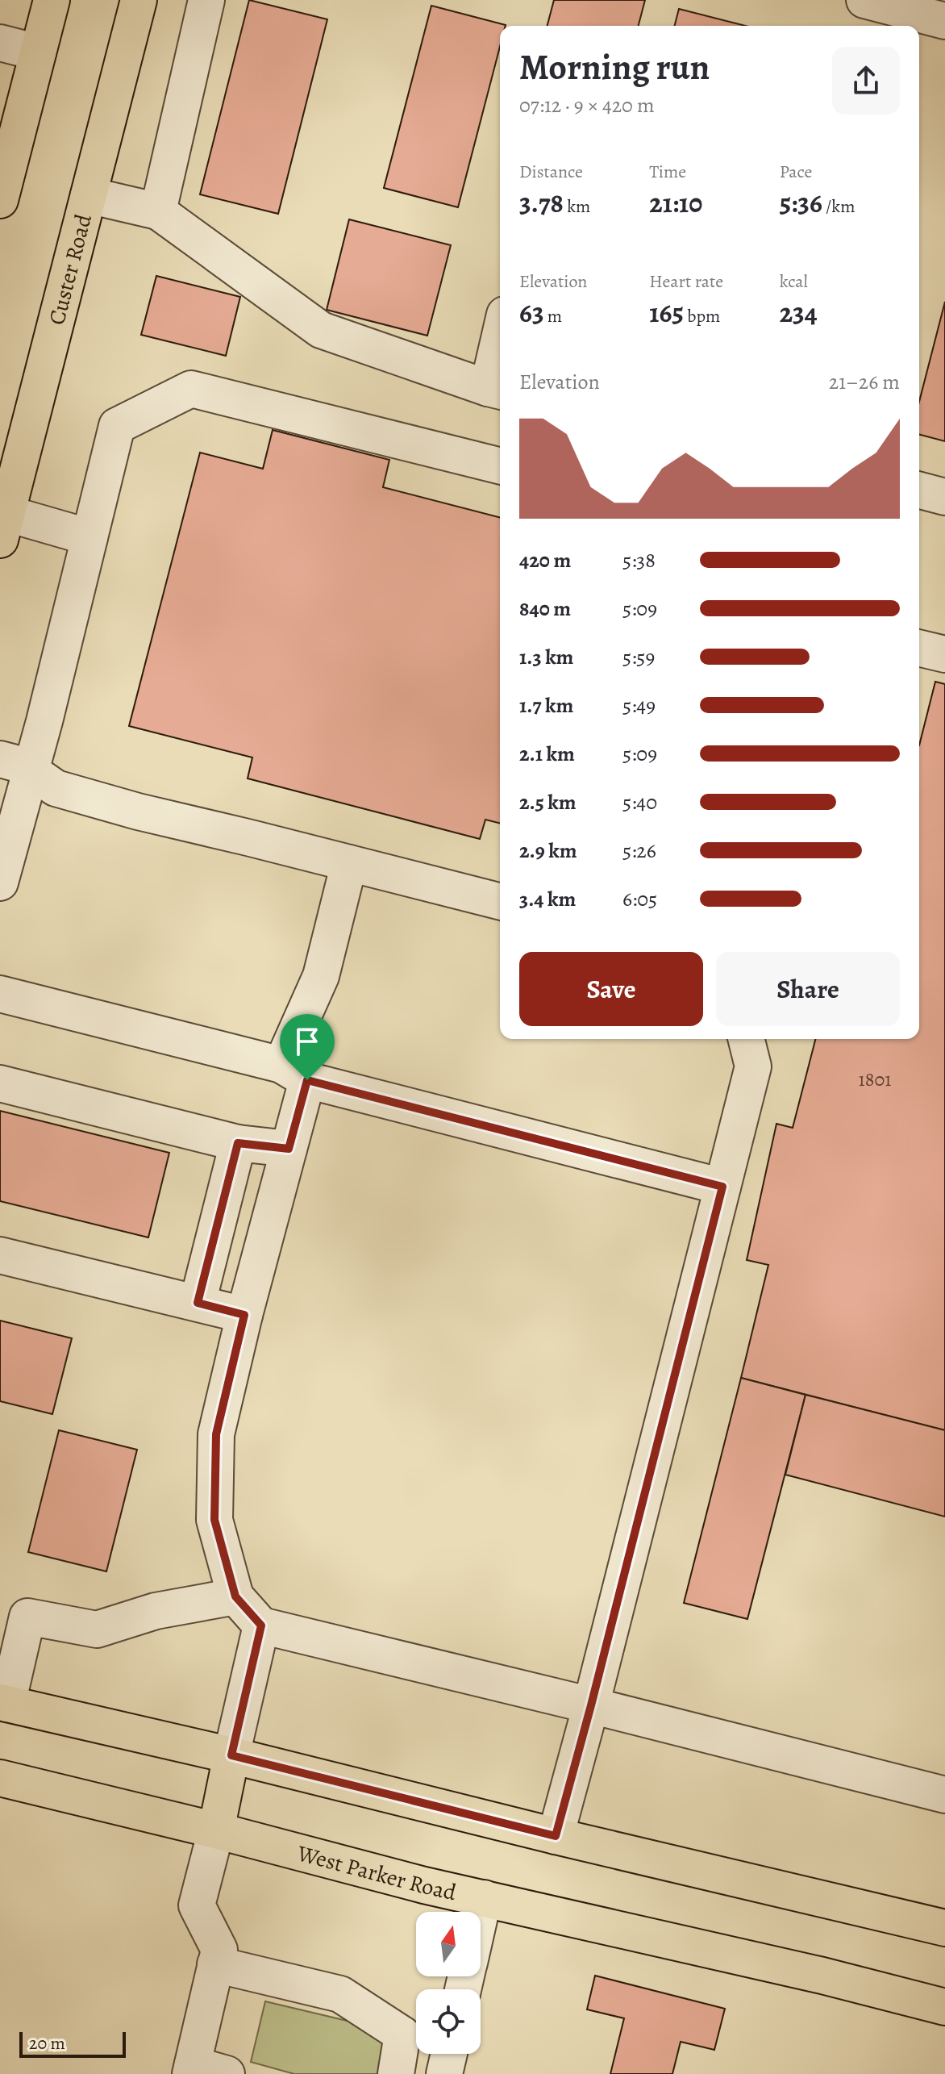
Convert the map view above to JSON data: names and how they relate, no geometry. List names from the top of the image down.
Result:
{
  "streets": {
    "main road": ["Custer Road", "West Parker Road"]
  },
  "house_numbers": ["1801"],
  "scale_bar": "20 m",
  "north": "top",
  "page": {
    "heading": ["Morning run", "07:12 · 9 × 420 m"],
    "stats": [
      ["Distance", "3.78 km"],
      ["Time", "21:10"],
      ["Pace", "5:36 /km"],
      ["Elevation", "63 m"],
      ["Heart rate", "165 bpm"],
      ["kcal", "234"]
    ],
    "chart": ["Elevation", "21–26 m"],
    "list": [
      {
        "name": "420 m",
        "note": "5:38"
      },
      {
        "name": "840 m",
        "note": "5:09"
      },
      {
        "name": "1.3 km",
        "note": "5:59"
      },
      {
        "name": "1.7 km",
        "note": "5:49"
      },
      {
        "name": "2.1 km",
        "note": "5:09"
      },
      {
        "name": "2.5 km",
        "note": "5:40"
      },
      {
        "name": "2.9 km",
        "note": "5:26"
      },
      {
        "name": "3.4 km",
        "note": "6:05"
      }
    ],
    "buttons": ["Save", "Share"],
    "scale": "20 m"
  }
}
